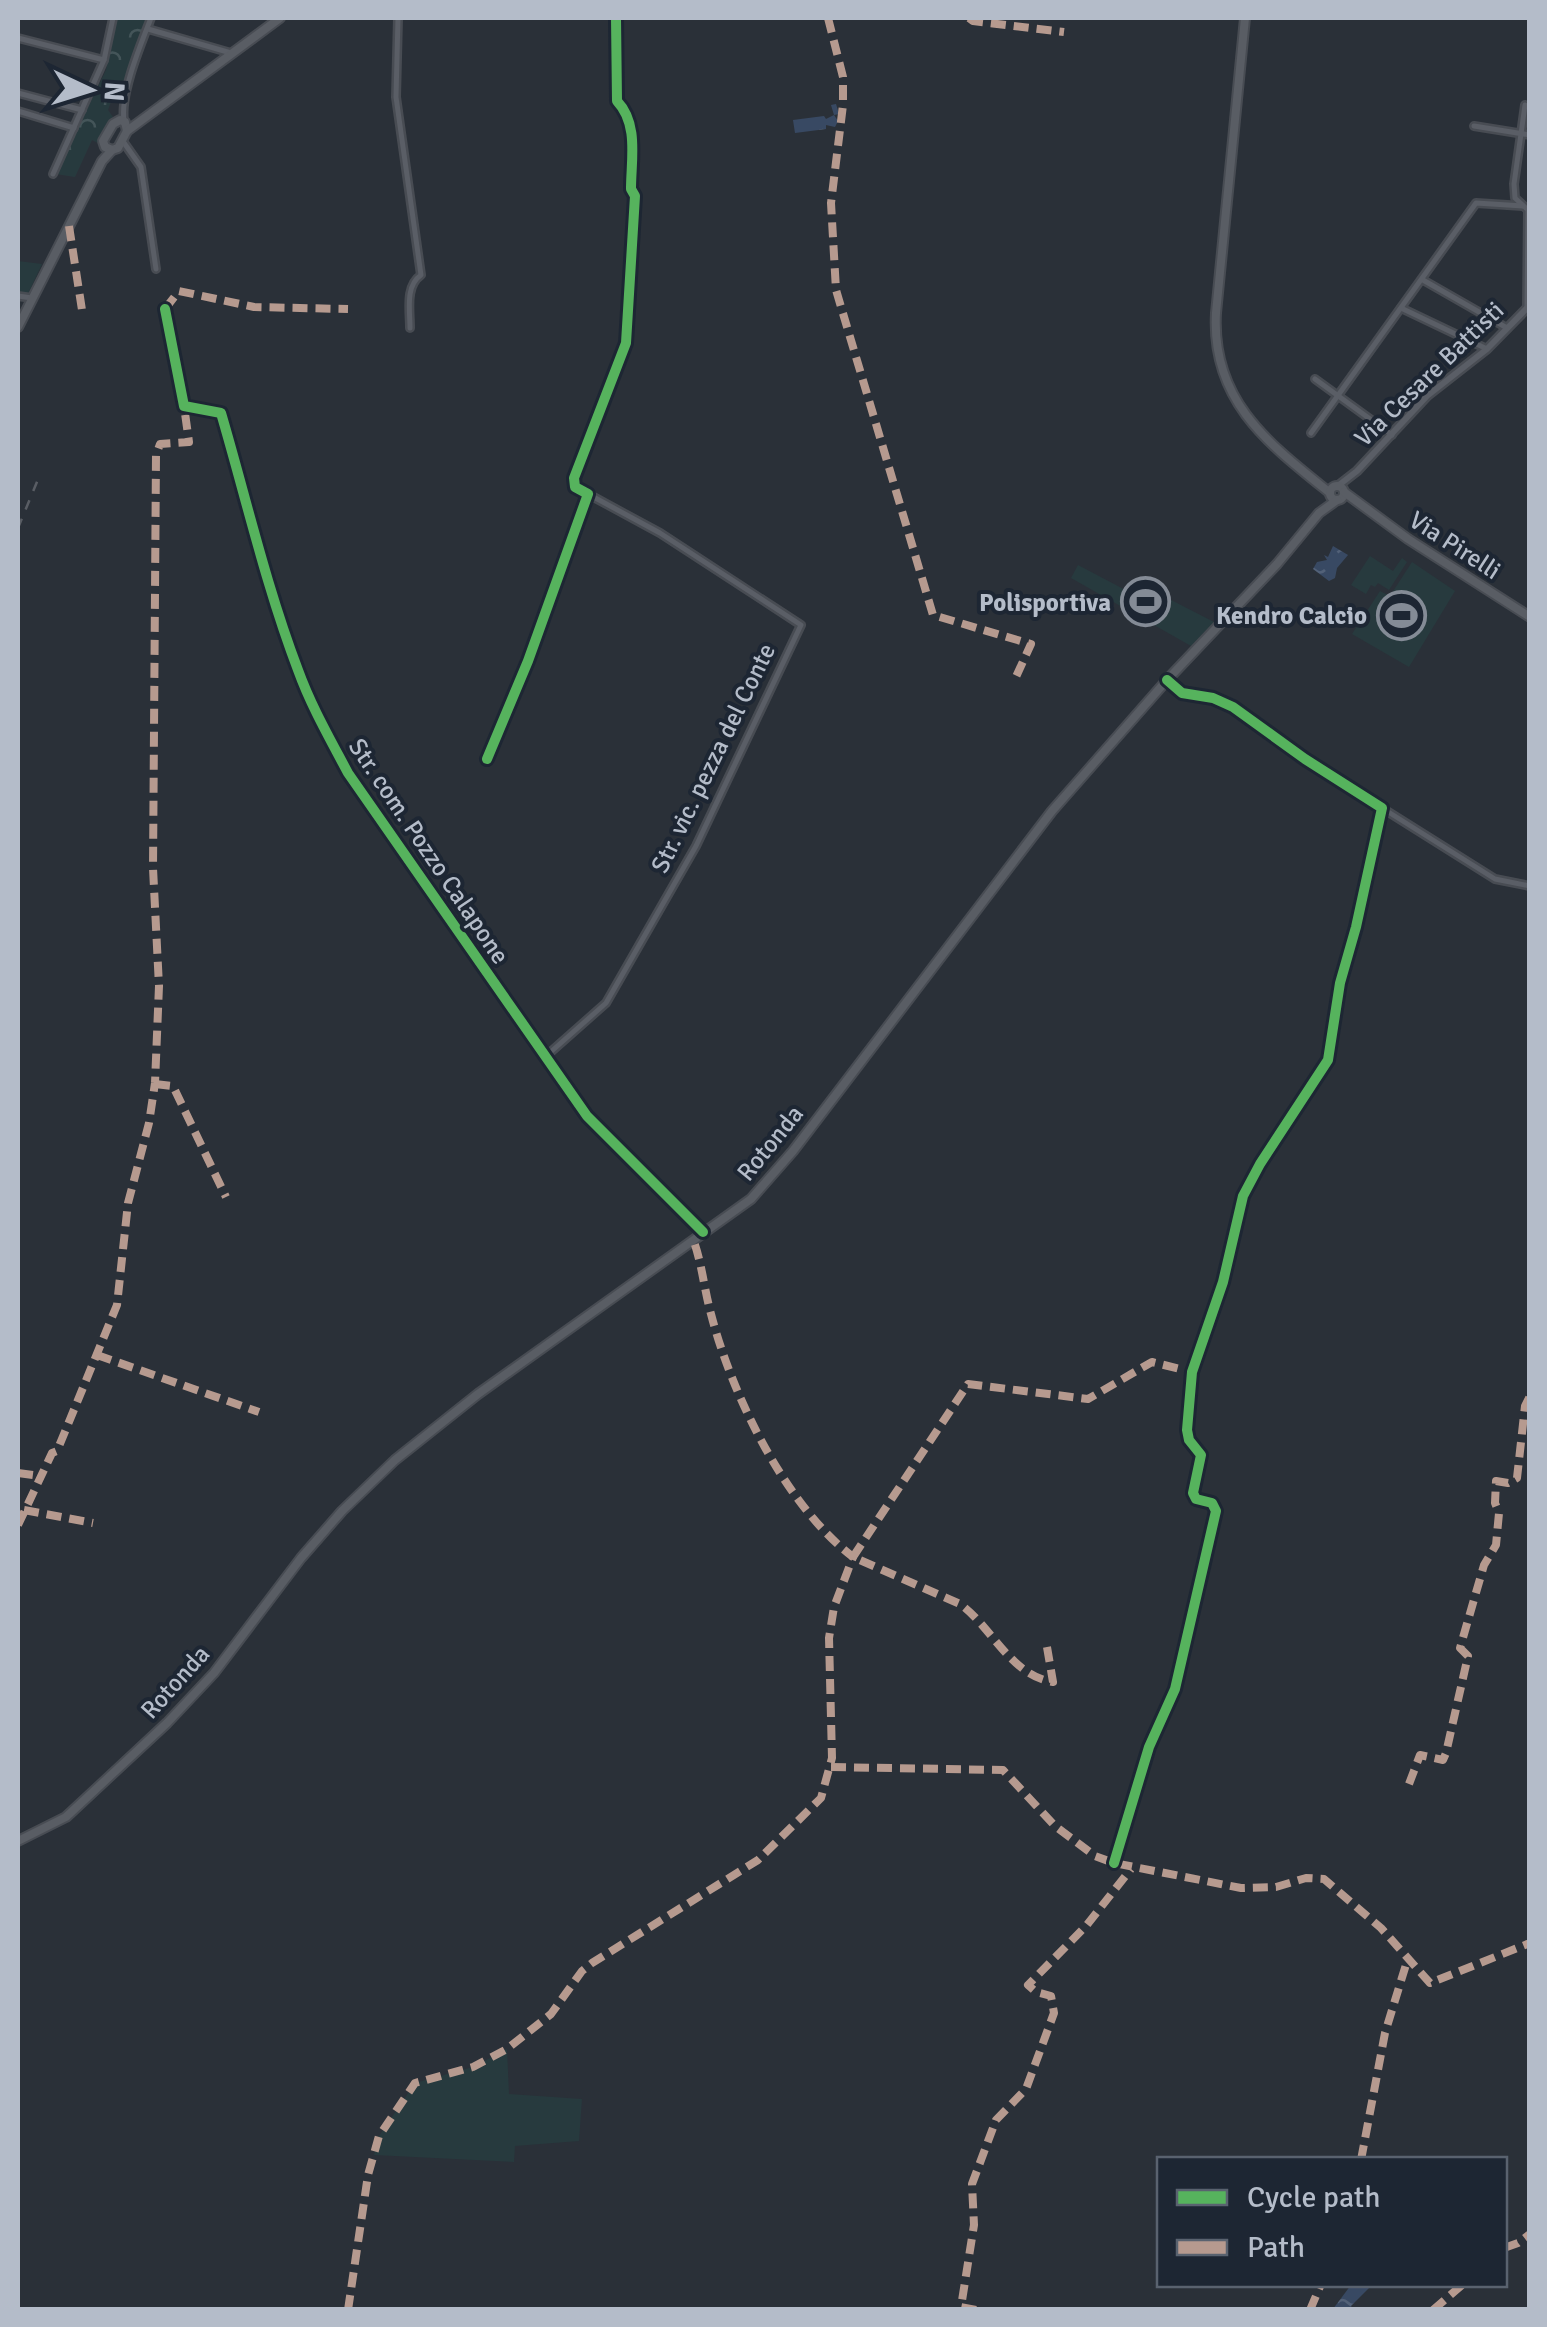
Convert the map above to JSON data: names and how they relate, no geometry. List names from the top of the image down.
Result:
{
  "streets": {
    "main road": ["Via Pirelli", "Rotonda"],
    "street": ["Via Cesare Battisti", "Str. vic. pezza del Conte", "Str. com. Pozzo Calapone"]
  },
  "crossings": [
    ["Via Cesare Battisti", "Via Pirelli"],
    ["Via Cesare Battisti", "Rotonda"],
    ["Via Pirelli", "Rotonda"],
    ["Str. vic. pezza del Conte", "Str. com. Pozzo Calapone"],
    ["Str. com. Pozzo Calapone", "Rotonda"]
  ],
  "places": {
    "sports": ["Polisportiva", "Kendro Calcio"]
  },
  "legend": ["Cycle path", "Path"],
  "north": "right"
}
